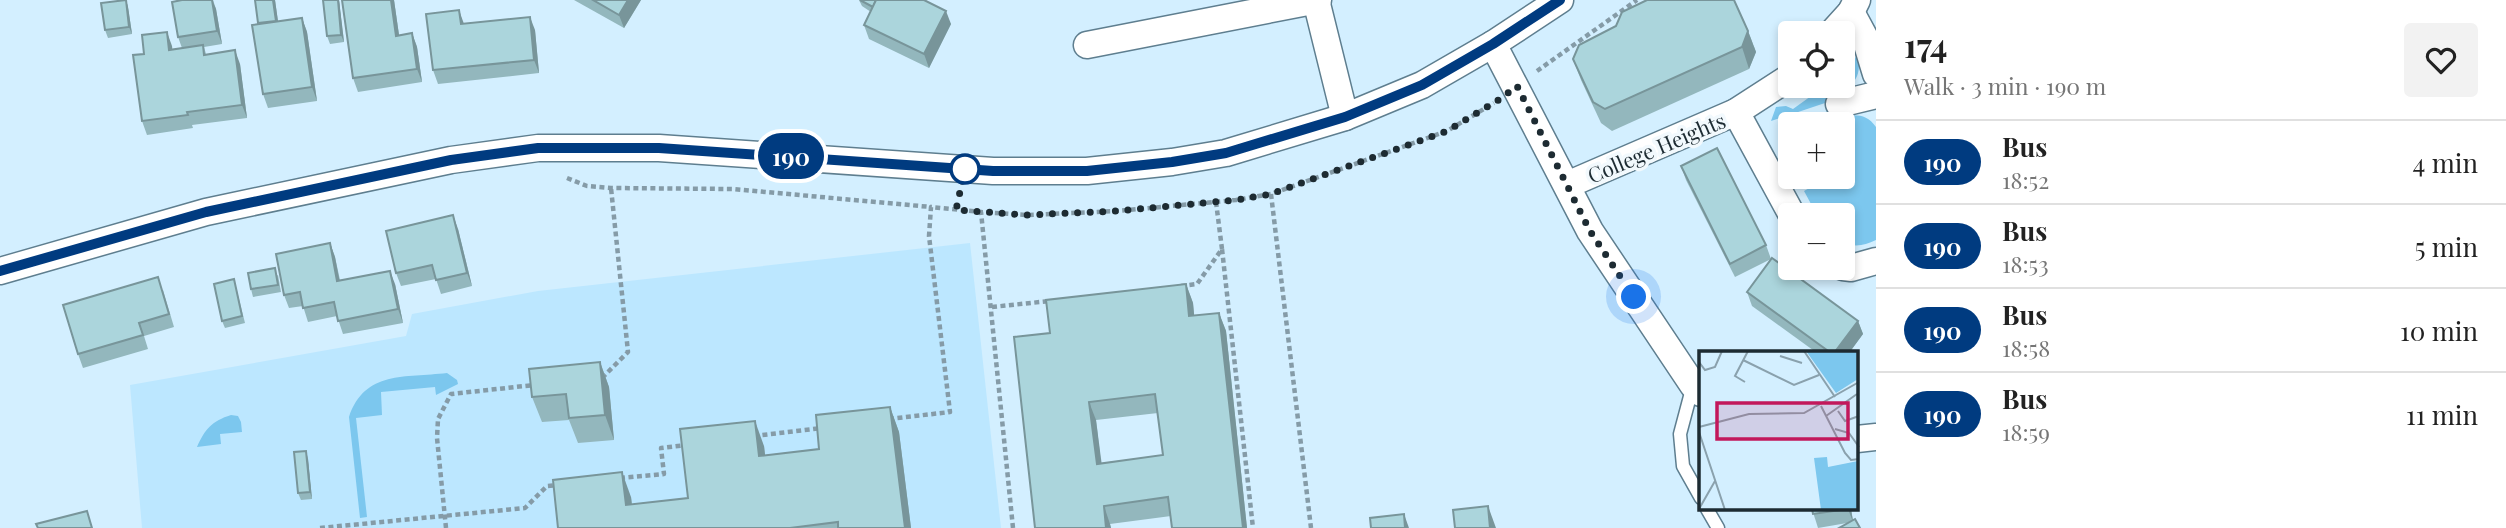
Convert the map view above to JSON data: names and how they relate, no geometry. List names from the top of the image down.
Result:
{
  "streets": {
    "street": ["College Heights"]
  },
  "lines": ["bus line 190"],
  "page": {
    "on_map": "190",
    "heading": ["174", "Walk · 3 min · 190 m"],
    "map_buttons": ["+", "−"],
    "list": [
      {
        "mark": "190",
        "name": "Bus",
        "note": "18:52",
        "value": "4 min"
      },
      {
        "mark": "190",
        "name": "Bus",
        "note": "18:53",
        "value": "5 min"
      },
      {
        "mark": "190",
        "name": "Bus",
        "note": "18:58",
        "value": "10 min"
      },
      {
        "mark": "190",
        "name": "Bus",
        "note": "18:59",
        "value": "11 min"
      }
    ]
  }
}
